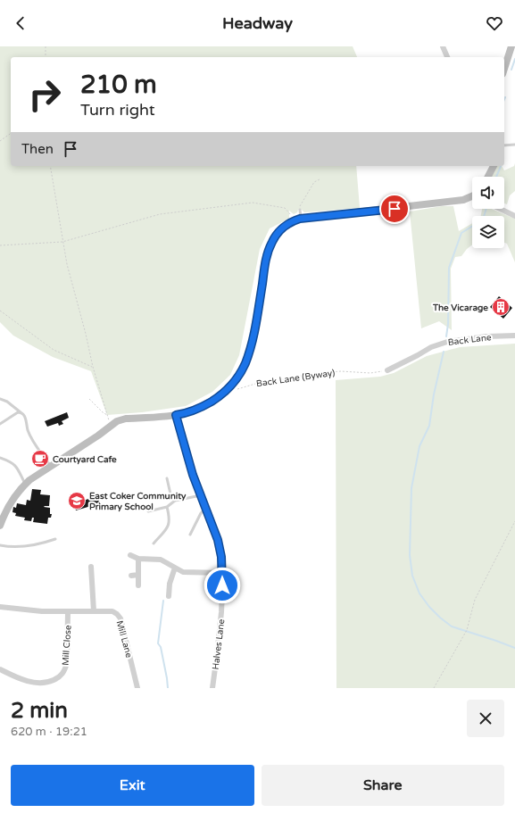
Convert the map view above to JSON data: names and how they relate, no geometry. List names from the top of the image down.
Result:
{
  "streets": {
    "street": [
      "Back Lane",
      "Mill Lane",
      "Halves Lane",
      "Mill Close"
    ],
    "path": ["Back Lane (Byway)"]
  },
  "crossings": [
    ["Back Lane", "Back Lane (Byway)"],
    ["Mill Lane", "Mill Close"]
  ],
  "places": {
    "building": ["The Vicarage"],
    "cafe": ["Courtyard Cafe"],
    "school or university": ["East Coker Community Primary School"]
  },
  "page": {
    "header": "Headway",
    "turn": ["210 m", "Turn right"],
    "then": "Then",
    "heading": ["2 min", "620 m · 19:21"],
    "buttons": ["Exit", "Share"]
  }
}
